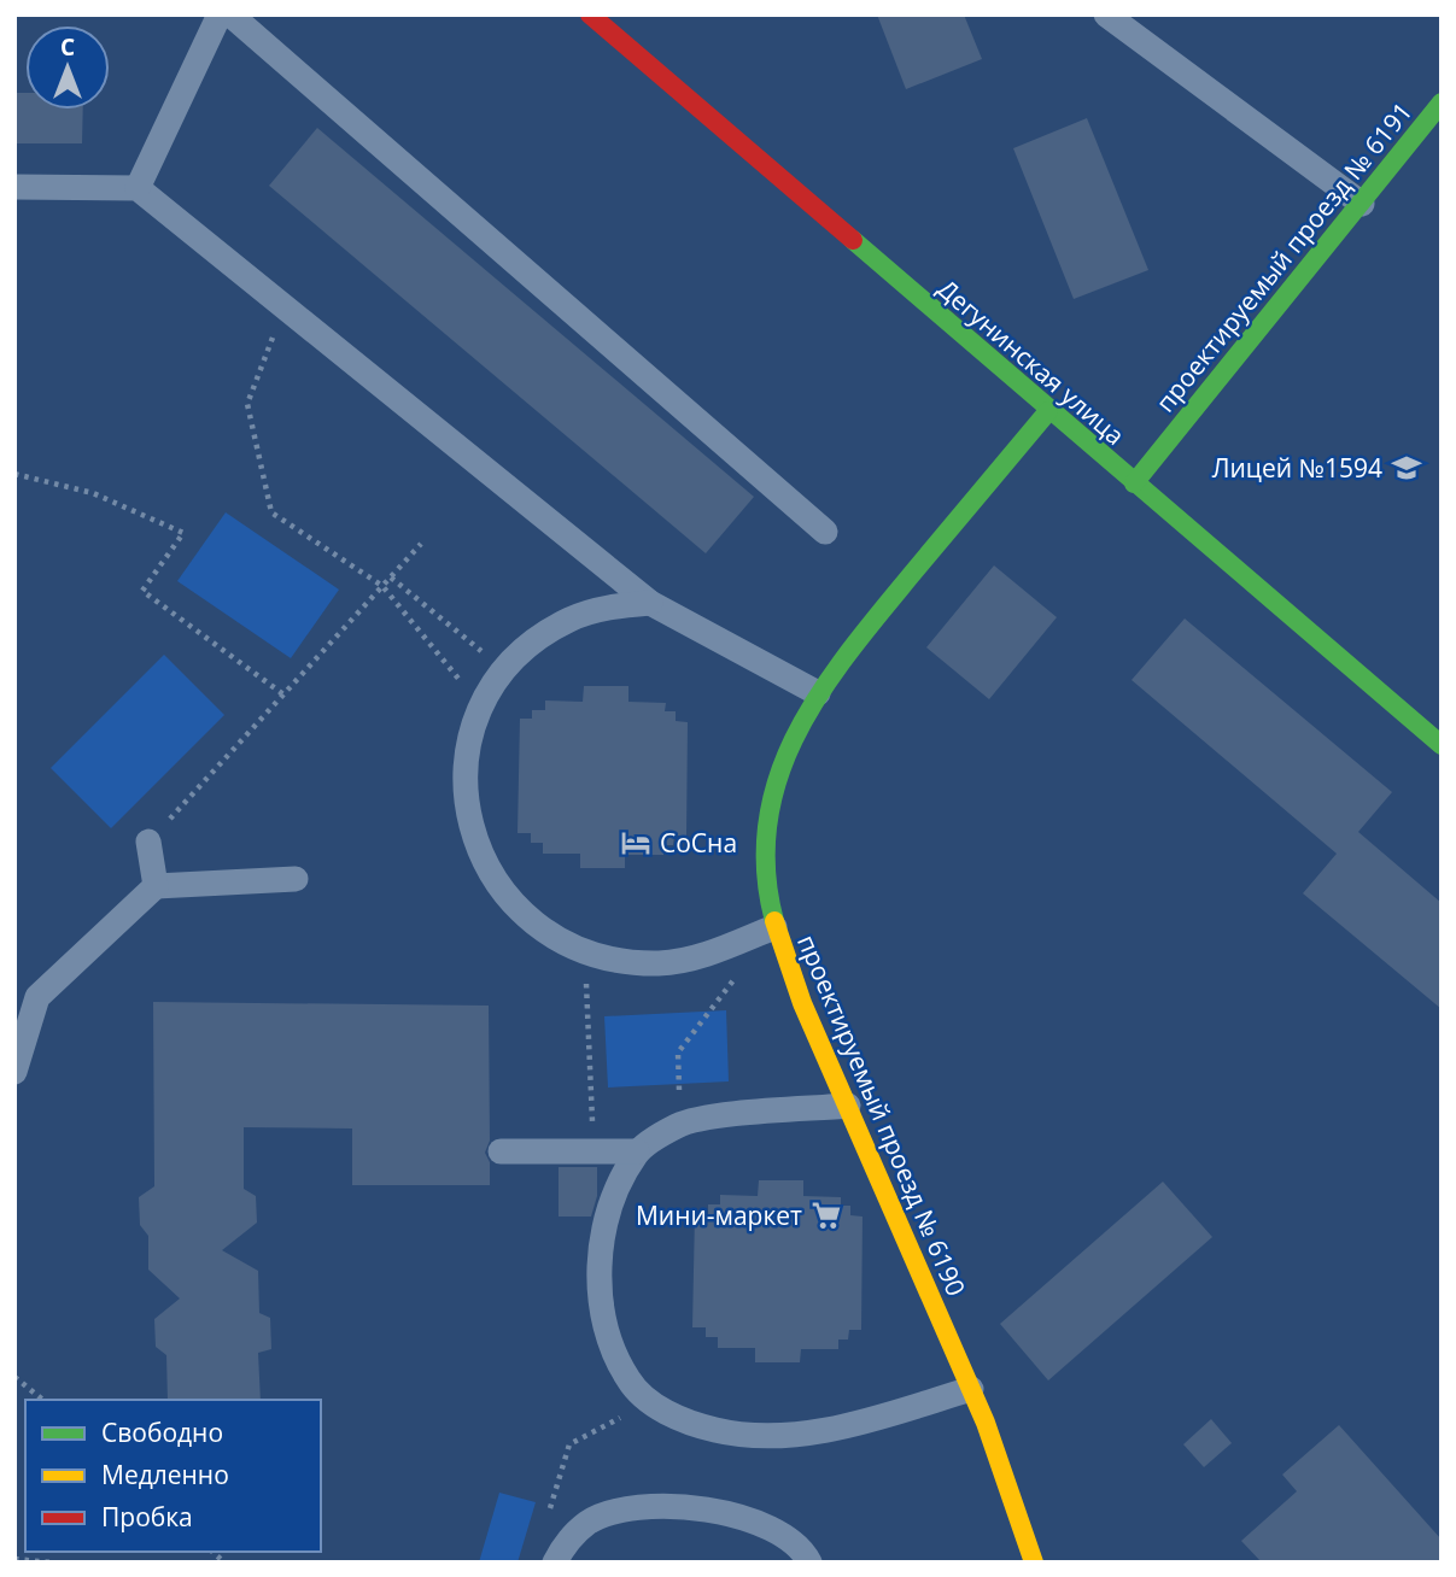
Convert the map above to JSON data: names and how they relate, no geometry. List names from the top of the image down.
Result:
{
  "streets": {
    "street": ["проектируемый проезд № 6191", "Дегунинская улица", "проектируемый проезд № 6190"]
  },
  "crossings": [
    ["проектируемый проезд № 6191", "Дегунинская улица"],
    ["Дегунинская улица", "проектируемый проезд № 6190"]
  ],
  "places": {
    "school or university": ["Лицей №1594"],
    "hotel": ["СоСна"],
    "supermarket": ["Мини-маркет"]
  },
  "legend": ["Свободно", "Медленно", "Пробка"],
  "north": "top"
}
